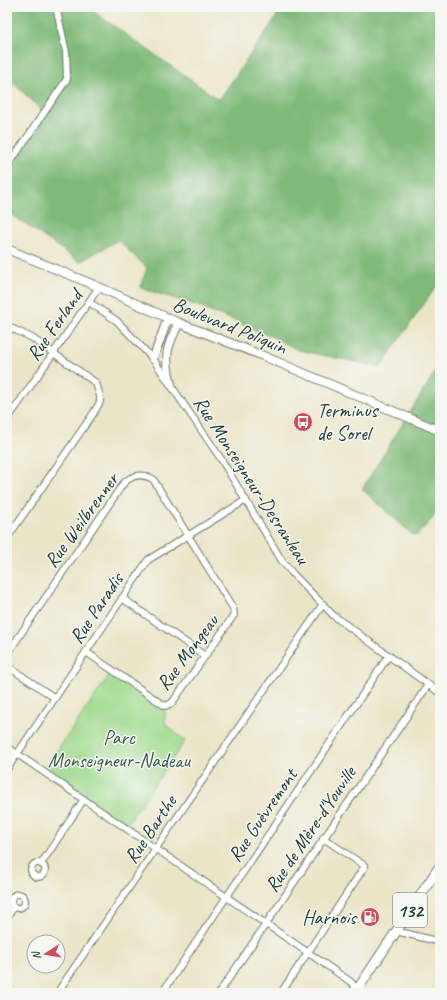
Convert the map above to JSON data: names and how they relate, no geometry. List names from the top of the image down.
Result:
{
  "streets": {
    "main road": ["132"],
    "street": [
      "Rue Ferland",
      "Boulevard Poliquin",
      "Rue Monseigneur-Desranleau",
      "Rue Weilbrenner",
      "Rue Paradis",
      "Rue Mongeau",
      "Rue Guèvremont",
      "Rue Barthe",
      "Rue de Mère-d'Youville"
    ]
  },
  "crossings": [
    ["Rue Ferland", "Boulevard Poliquin"],
    ["Rue Ferland", "Rue Monseigneur-Desranleau"],
    ["Rue Monseigneur-Desranleau", "Rue Paradis"],
    ["Rue Monseigneur-Desranleau", "Rue Guèvremont"],
    ["Rue Monseigneur-Desranleau", "Rue Barthe"],
    ["Rue Monseigneur-Desranleau", "Rue de Mère-d'Youville"],
    ["Rue Weilbrenner", "Rue Paradis"],
    ["Rue Weilbrenner", "Rue Mongeau"],
    ["Rue Paradis", "Rue Mongeau"]
  ],
  "parks": ["Parc Monseigneur-Nadeau"],
  "places": {
    "bus stop": ["Terminus de Sorel"],
    "fuel station": ["Harnois"]
  },
  "north": "left"
}
